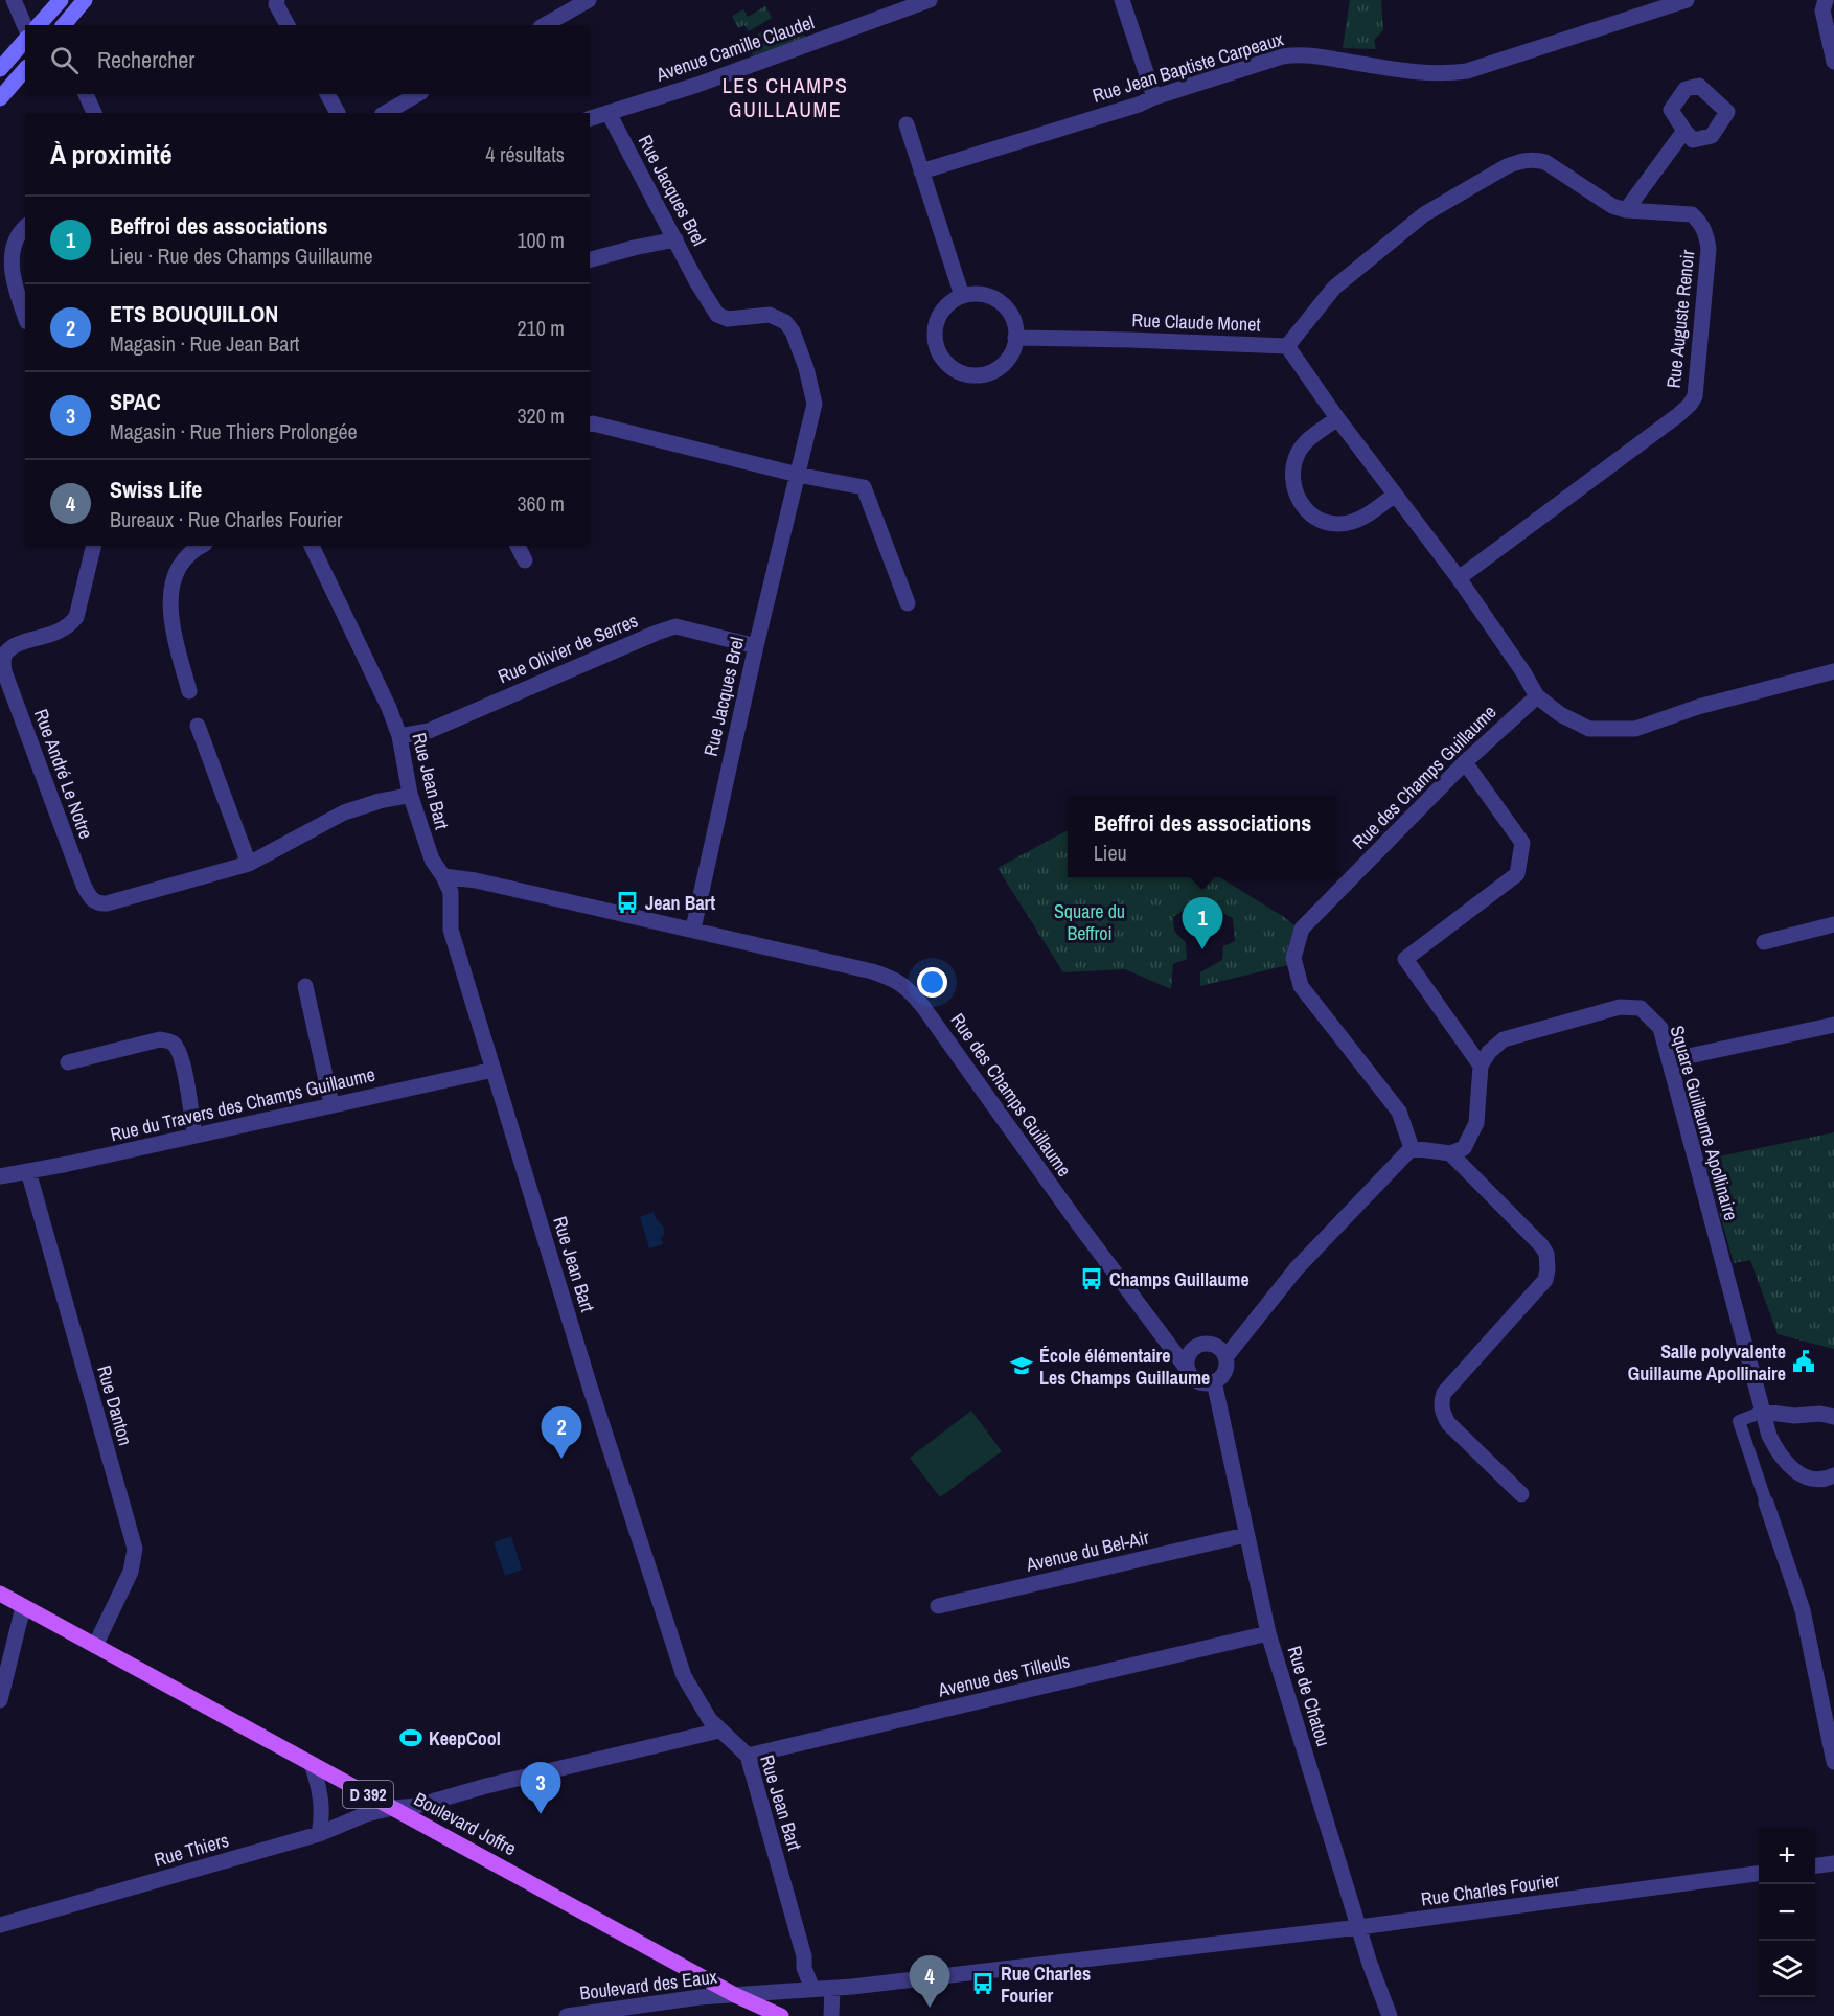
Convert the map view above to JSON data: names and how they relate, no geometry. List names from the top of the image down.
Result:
{
  "streets": {
    "main road": ["D 392", "Boulevard Joffre"],
    "street": [
      "Avenue Camille Claudel",
      "Rue Jean Baptiste Carpeaux",
      "Rue Jacques Brel",
      "Rue Auguste Renoir",
      "Rue Claude Monet",
      "Rue Olivier de Serres",
      "Rue André Le Notre",
      "Rue des Champs Guillaume",
      "Rue Jean Bart",
      "Rue du Travers des Champs Guillaume",
      "Square Guillaume Apollinaire",
      "Rue Danton",
      "Avenue du Bel-Air",
      "Avenue des Tilleuls",
      "Rue de Chatou",
      "Rue Thiers",
      "Rue Charles Fourier",
      "Boulevard des Eaux"
    ]
  },
  "crossings": [
    ["Avenue Camille Claudel", "Rue Jacques Brel"],
    ["Rue Jacques Brel", "Rue Olivier de Serres"],
    ["Rue Jacques Brel", "Rue des Champs Guillaume"],
    ["Rue Auguste Renoir", "Rue Claude Monet"],
    ["Rue Olivier de Serres", "Rue Jean Bart"],
    ["Rue André Le Notre", "Rue Jean Bart"],
    ["Rue des Champs Guillaume", "Rue Jean Bart"],
    ["Rue des Champs Guillaume", "Rue de Chatou"],
    ["Rue Jean Bart", "Rue du Travers des Champs Guillaume"],
    ["Rue Jean Bart", "Avenue des Tilleuls"],
    ["Rue Jean Bart", "Rue Thiers"],
    ["Rue Jean Bart", "Rue Charles Fourier"],
    ["Rue du Travers des Champs Guillaume", "Rue Danton"],
    ["Rue Danton", "Boulevard Joffre"],
    ["Avenue du Bel-Air", "Rue de Chatou"],
    ["Avenue des Tilleuls", "Rue de Chatou"],
    ["Rue de Chatou", "Rue Charles Fourier"],
    ["Boulevard Joffre", "Rue Thiers"],
    ["Boulevard Joffre", "Rue Charles Fourier"],
    ["Boulevard Joffre", "Boulevard des Eaux"],
    ["Rue Charles Fourier", "Boulevard des Eaux"]
  ],
  "districts": ["LES CHAMPS GUILLAUME"],
  "parks": ["Square du Beffroi"],
  "places": {
    "bus stop": ["Jean Bart", "Champs Guillaume", "Rue Charles Fourier"],
    "public building": ["Salle polyvalente Guillaume Apollinaire"],
    "school or university": ["École élémentaire Les Champs Guillaume"],
    "sports": ["KeepCool"]
  },
  "page": {
    "search": "Rechercher",
    "heading": ["À proximité", "4 résultats"],
    "list": [
      {
        "mark": "1",
        "name": "Beffroi des associations",
        "note": "Lieu · Rue des Champs Guillaume",
        "value": "100 m"
      },
      {
        "mark": "2",
        "name": "ETS BOUQUILLON",
        "note": "Magasin · Rue Jean Bart",
        "value": "210 m"
      },
      {
        "mark": "3",
        "name": "SPAC",
        "note": "Magasin · Rue Thiers Prolongée",
        "value": "320 m"
      },
      {
        "mark": "4",
        "name": "Swiss Life",
        "note": "Bureaux · Rue Charles Fourier",
        "value": "360 m"
      }
    ],
    "popup": ["Beffroi des associations", "Lieu"],
    "pins": [
      "1",
      "2",
      "3",
      "4"
    ],
    "map_buttons": ["+", "−"]
  }
}
